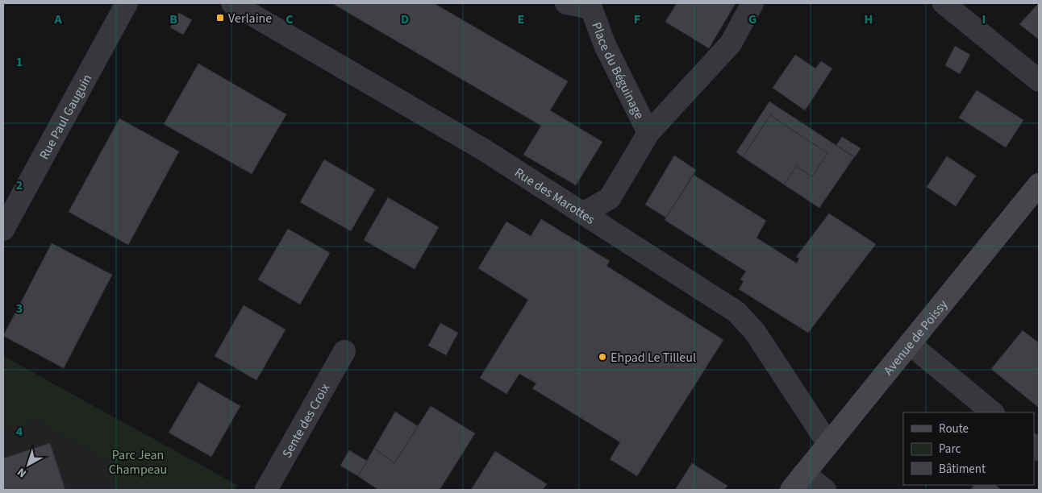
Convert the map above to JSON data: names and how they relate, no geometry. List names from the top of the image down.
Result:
{
  "streets": {
    "main road": ["Avenue de Poissy"],
    "street": [
      "Place du Béguinage",
      "Rue Paul Gauguin",
      "Rue des Marottes",
      "Sente des Croix"
    ]
  },
  "crossings": [
    ["Rue des Marottes", "Avenue de Poissy"]
  ],
  "parks": ["Parc Jean Champeau"],
  "places": {
    "transit": ["Verlaine"],
    "other": ["Ehpad Le Tilleul"]
  },
  "legend": ["Route", "Parc", "Bâtiment"],
  "north": "bottom left",
  "grid": {
    "columns": [
      "A",
      "B",
      "C",
      "D",
      "E",
      "F",
      "G",
      "H",
      "I"
    ],
    "rows": [
      "1",
      "2",
      "3",
      "4"
    ]
  }
}
